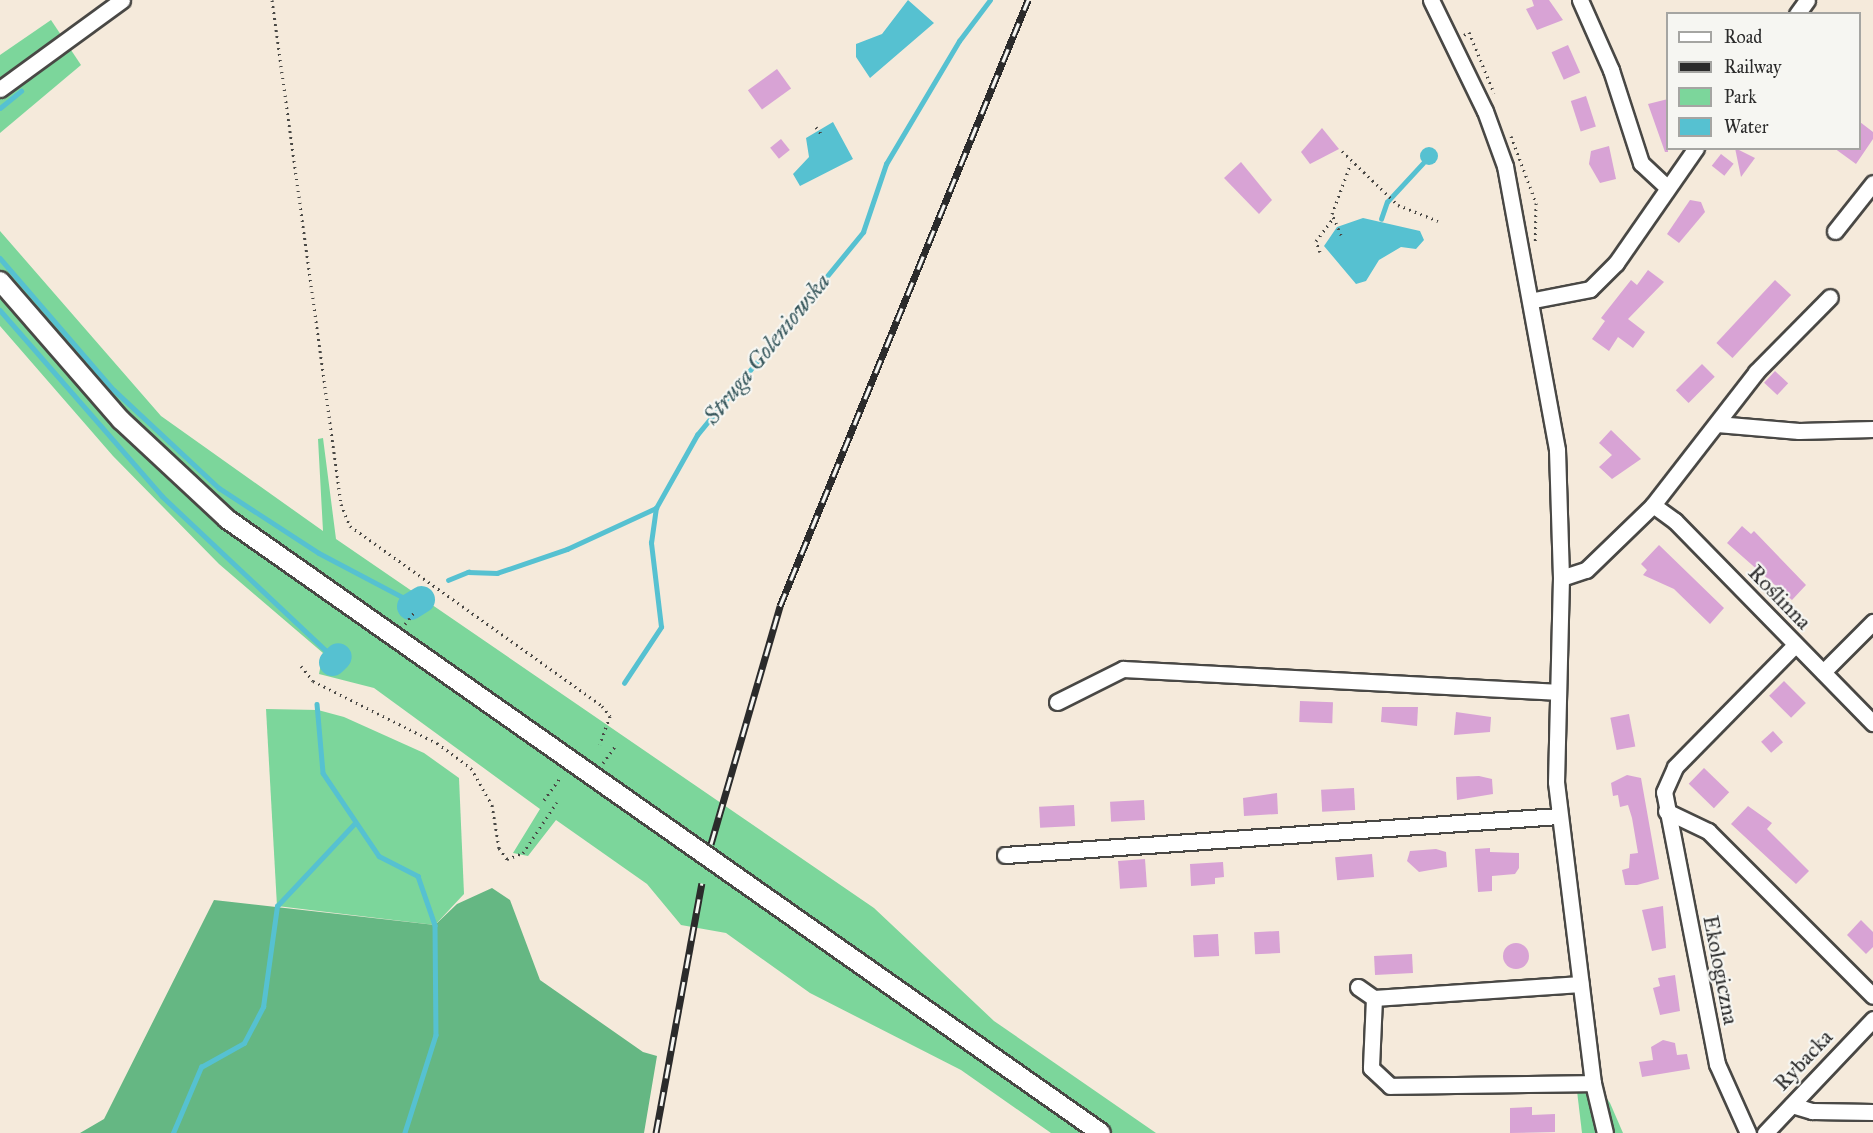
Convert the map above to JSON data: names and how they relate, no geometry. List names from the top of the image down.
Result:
{
  "streets": {
    "street": ["Roślinna", "Ekologiczna", "Rybacka"]
  },
  "crossings": [
    ["Roślinna", "Ekologiczna"]
  ],
  "water": ["Struga Goleniowska"],
  "legend": [
    "Road",
    "Railway",
    "Park",
    "Water"
  ]
}
